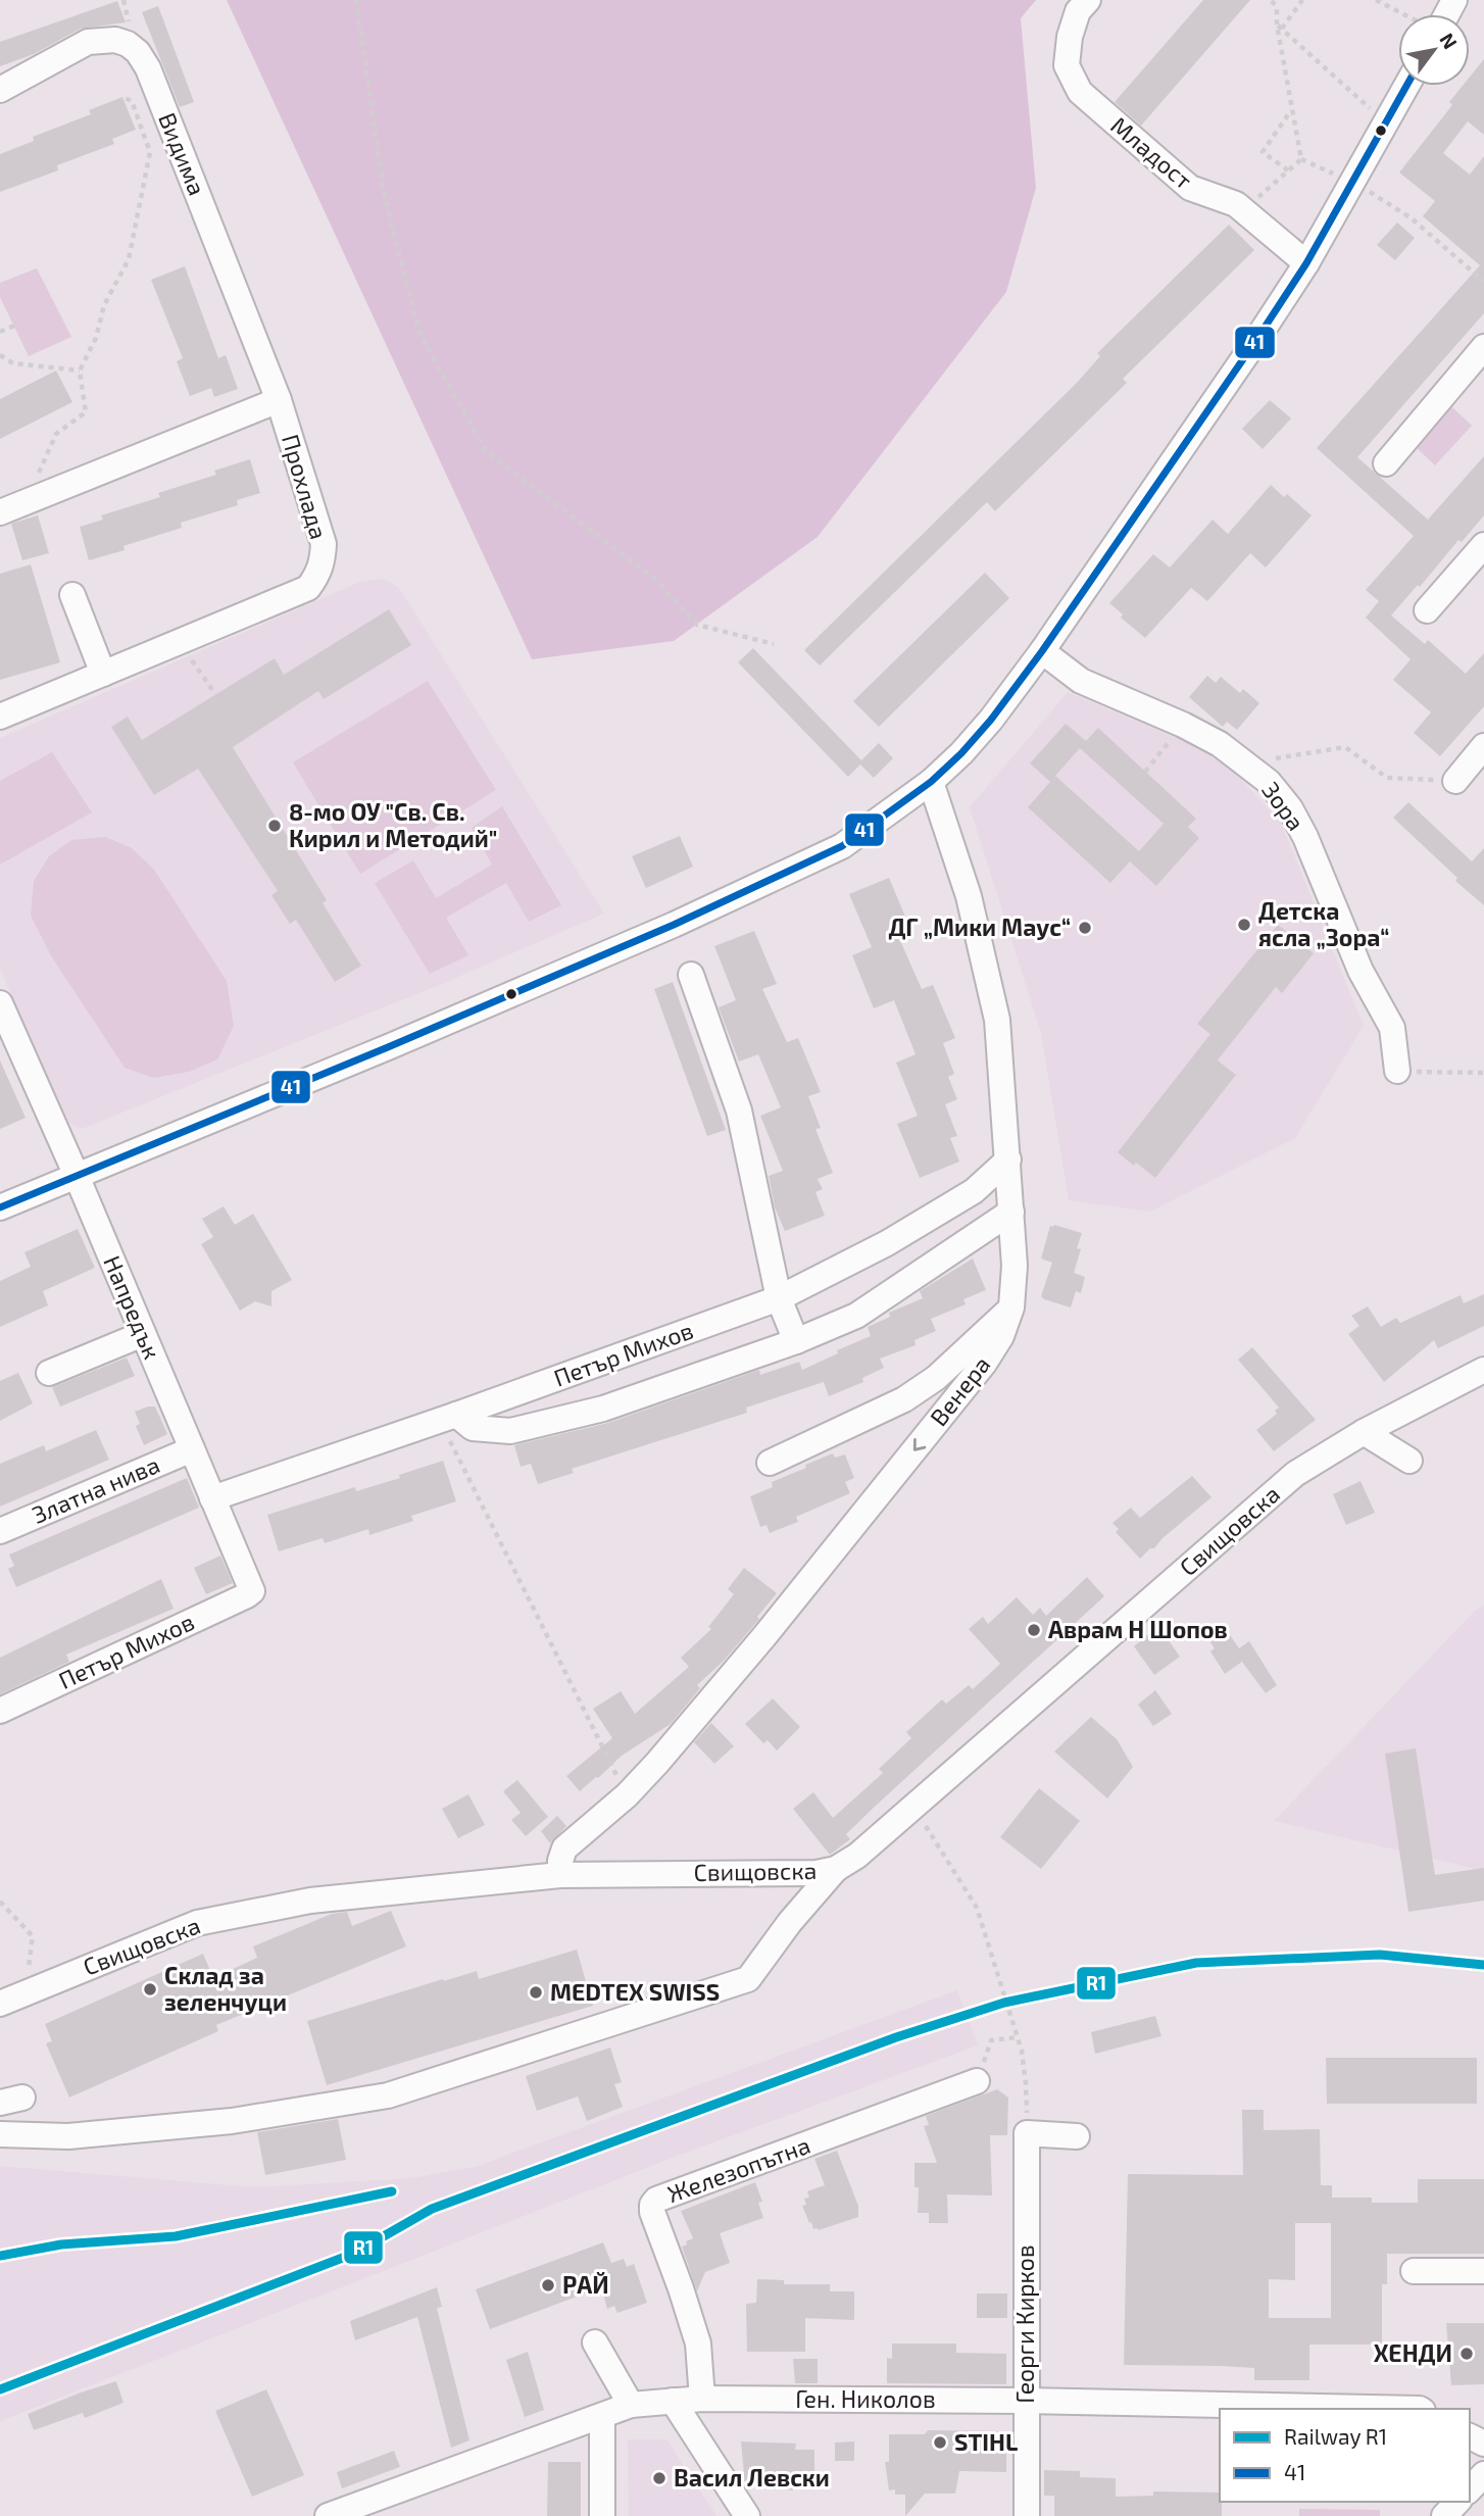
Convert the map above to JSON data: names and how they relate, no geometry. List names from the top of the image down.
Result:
{
  "streets": {
    "street": [
      "Младост",
      "Видима",
      "Прохлада",
      "Зора",
      "Напредък",
      "Петър Михов",
      "Венера",
      "Златна нива",
      "Свищовска",
      "Железопътна",
      "Георги Кирков",
      "Ген. Николов"
    ]
  },
  "crossings": [
    ["Видима", "Прохлада"],
    ["Напредък", "Петър Михов"],
    ["Напредък", "Златна нива"],
    ["Петър Михов", "Венера"],
    ["Венера", "Свищовска"],
    ["Железопътна", "Ген. Николов"],
    ["Георги Кирков", "Ген. Николов"]
  ],
  "places": [
    "8-мо ОУ \"Св. Св. Кирил и Методий\"",
    "Детска ясла „Зора“",
    "ДГ „Мики Маус“",
    "Аврам Н Шопов",
    "Склад за зеленчуци",
    "MEDTEX SWISS",
    "РАЙ",
    "ХЕНДИ",
    "STIHL",
    "Васил Левски"
  ],
  "lines": ["transit line 41", "rail line R1"],
  "legend": ["Railway R1", "41"],
  "north": "top right"
}
